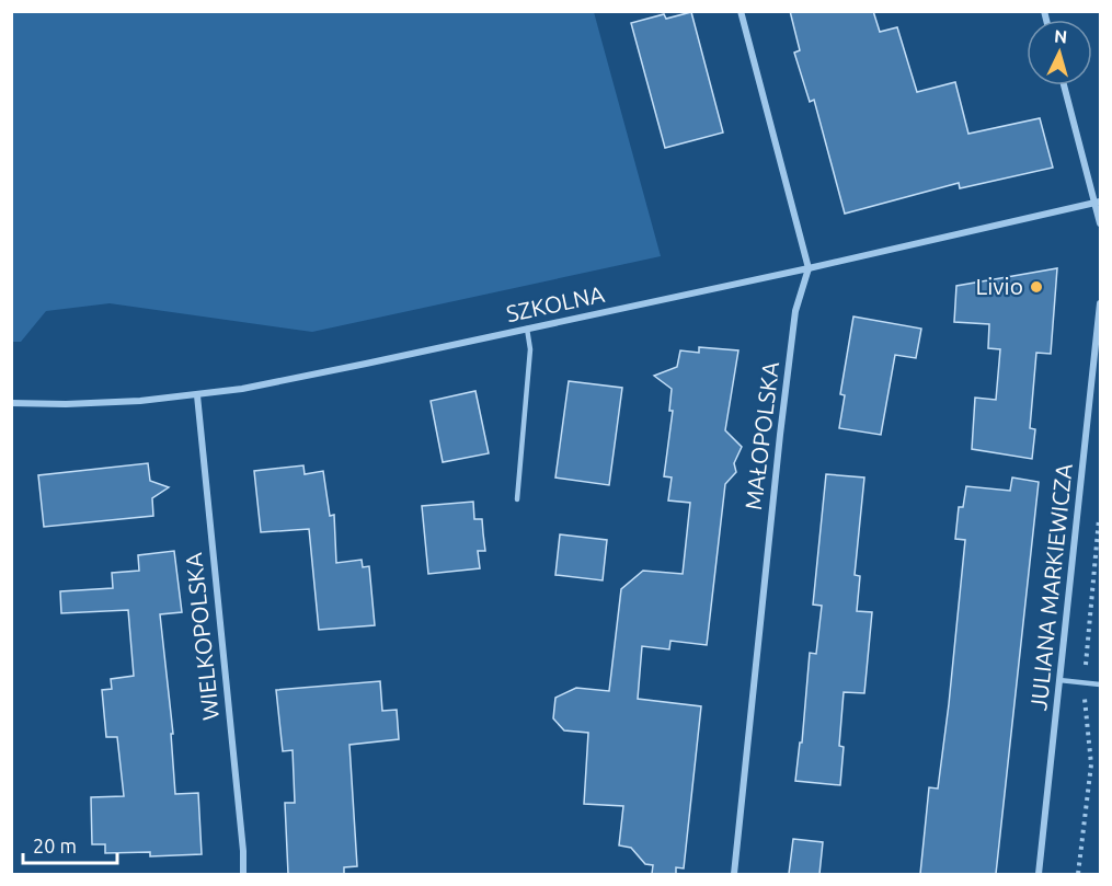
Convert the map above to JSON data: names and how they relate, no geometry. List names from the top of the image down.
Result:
{
  "streets": {
    "street": [
      "SZKOLNA",
      "MAŁOPOLSKA",
      "JULIANA MARKIEWICZA",
      "WIELKOPOLSKA"
    ]
  },
  "crossings": [
    ["SZKOLNA", "MAŁOPOLSKA"],
    ["SZKOLNA", "WIELKOPOLSKA"]
  ],
  "places": ["Livio"],
  "scale_bar": "20 m",
  "north": "top"
}
